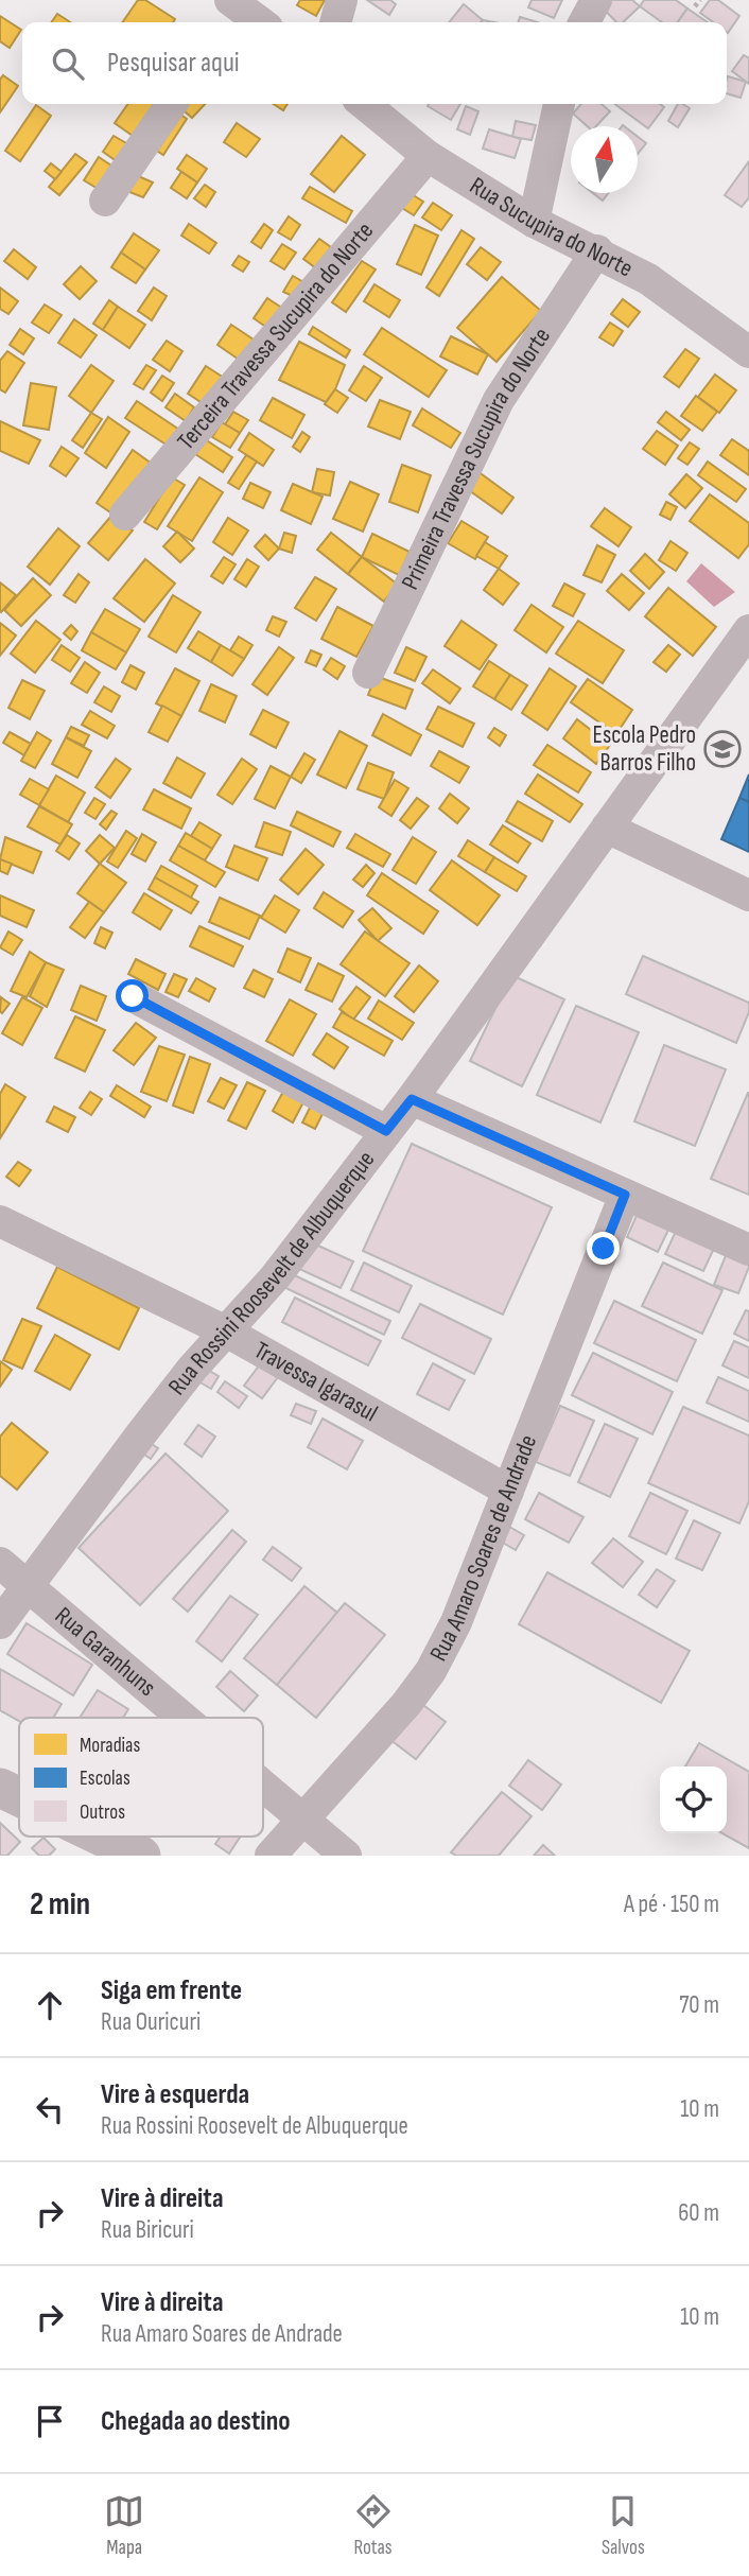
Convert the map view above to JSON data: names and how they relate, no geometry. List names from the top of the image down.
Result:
{
  "streets": {
    "street": [
      "Rua Sucupira do Norte",
      "Terceira Travessa Sucupira do Norte",
      "Primeira Travessa Sucupira do Norte",
      "Rua Rossini Roosevelt de Albuquerque",
      "Travessa Igarasul",
      "Rua Amaro Soares de Andrade",
      "Rua Garanhuns"
    ]
  },
  "crossings": [
    ["Rua Sucupira do Norte", "Terceira Travessa Sucupira do Norte"],
    ["Rua Sucupira do Norte", "Primeira Travessa Sucupira do Norte"],
    ["Rua Rossini Roosevelt de Albuquerque", "Travessa Igarasul"],
    ["Rua Rossini Roosevelt de Albuquerque", "Rua Garanhuns"],
    ["Travessa Igarasul", "Rua Amaro Soares de Andrade"],
    ["Rua Amaro Soares de Andrade", "Rua Garanhuns"]
  ],
  "places": {
    "school or university": ["Escola Pedro Barros Filho"]
  },
  "legend": ["Moradias", "Escolas", "Outros"],
  "north": "top",
  "page": {
    "search": "Pesquisar aqui",
    "heading": ["2 min", "A pé · 150 m"],
    "list": [
      ["Siga em frente", "Rua Ouricuri", "70 m"],
      ["Vire à esquerda", "Rua Rossini Roosevelt de Albuquerque", "10 m"],
      ["Vire à direita", "Rua Biricuri", "60 m"],
      ["Vire à direita", "Rua Amaro Soares de Andrade", "10 m"],
      "Chegada ao destino"
    ],
    "nav": ["Mapa", "Rotas", "Salvos"]
  }
}
